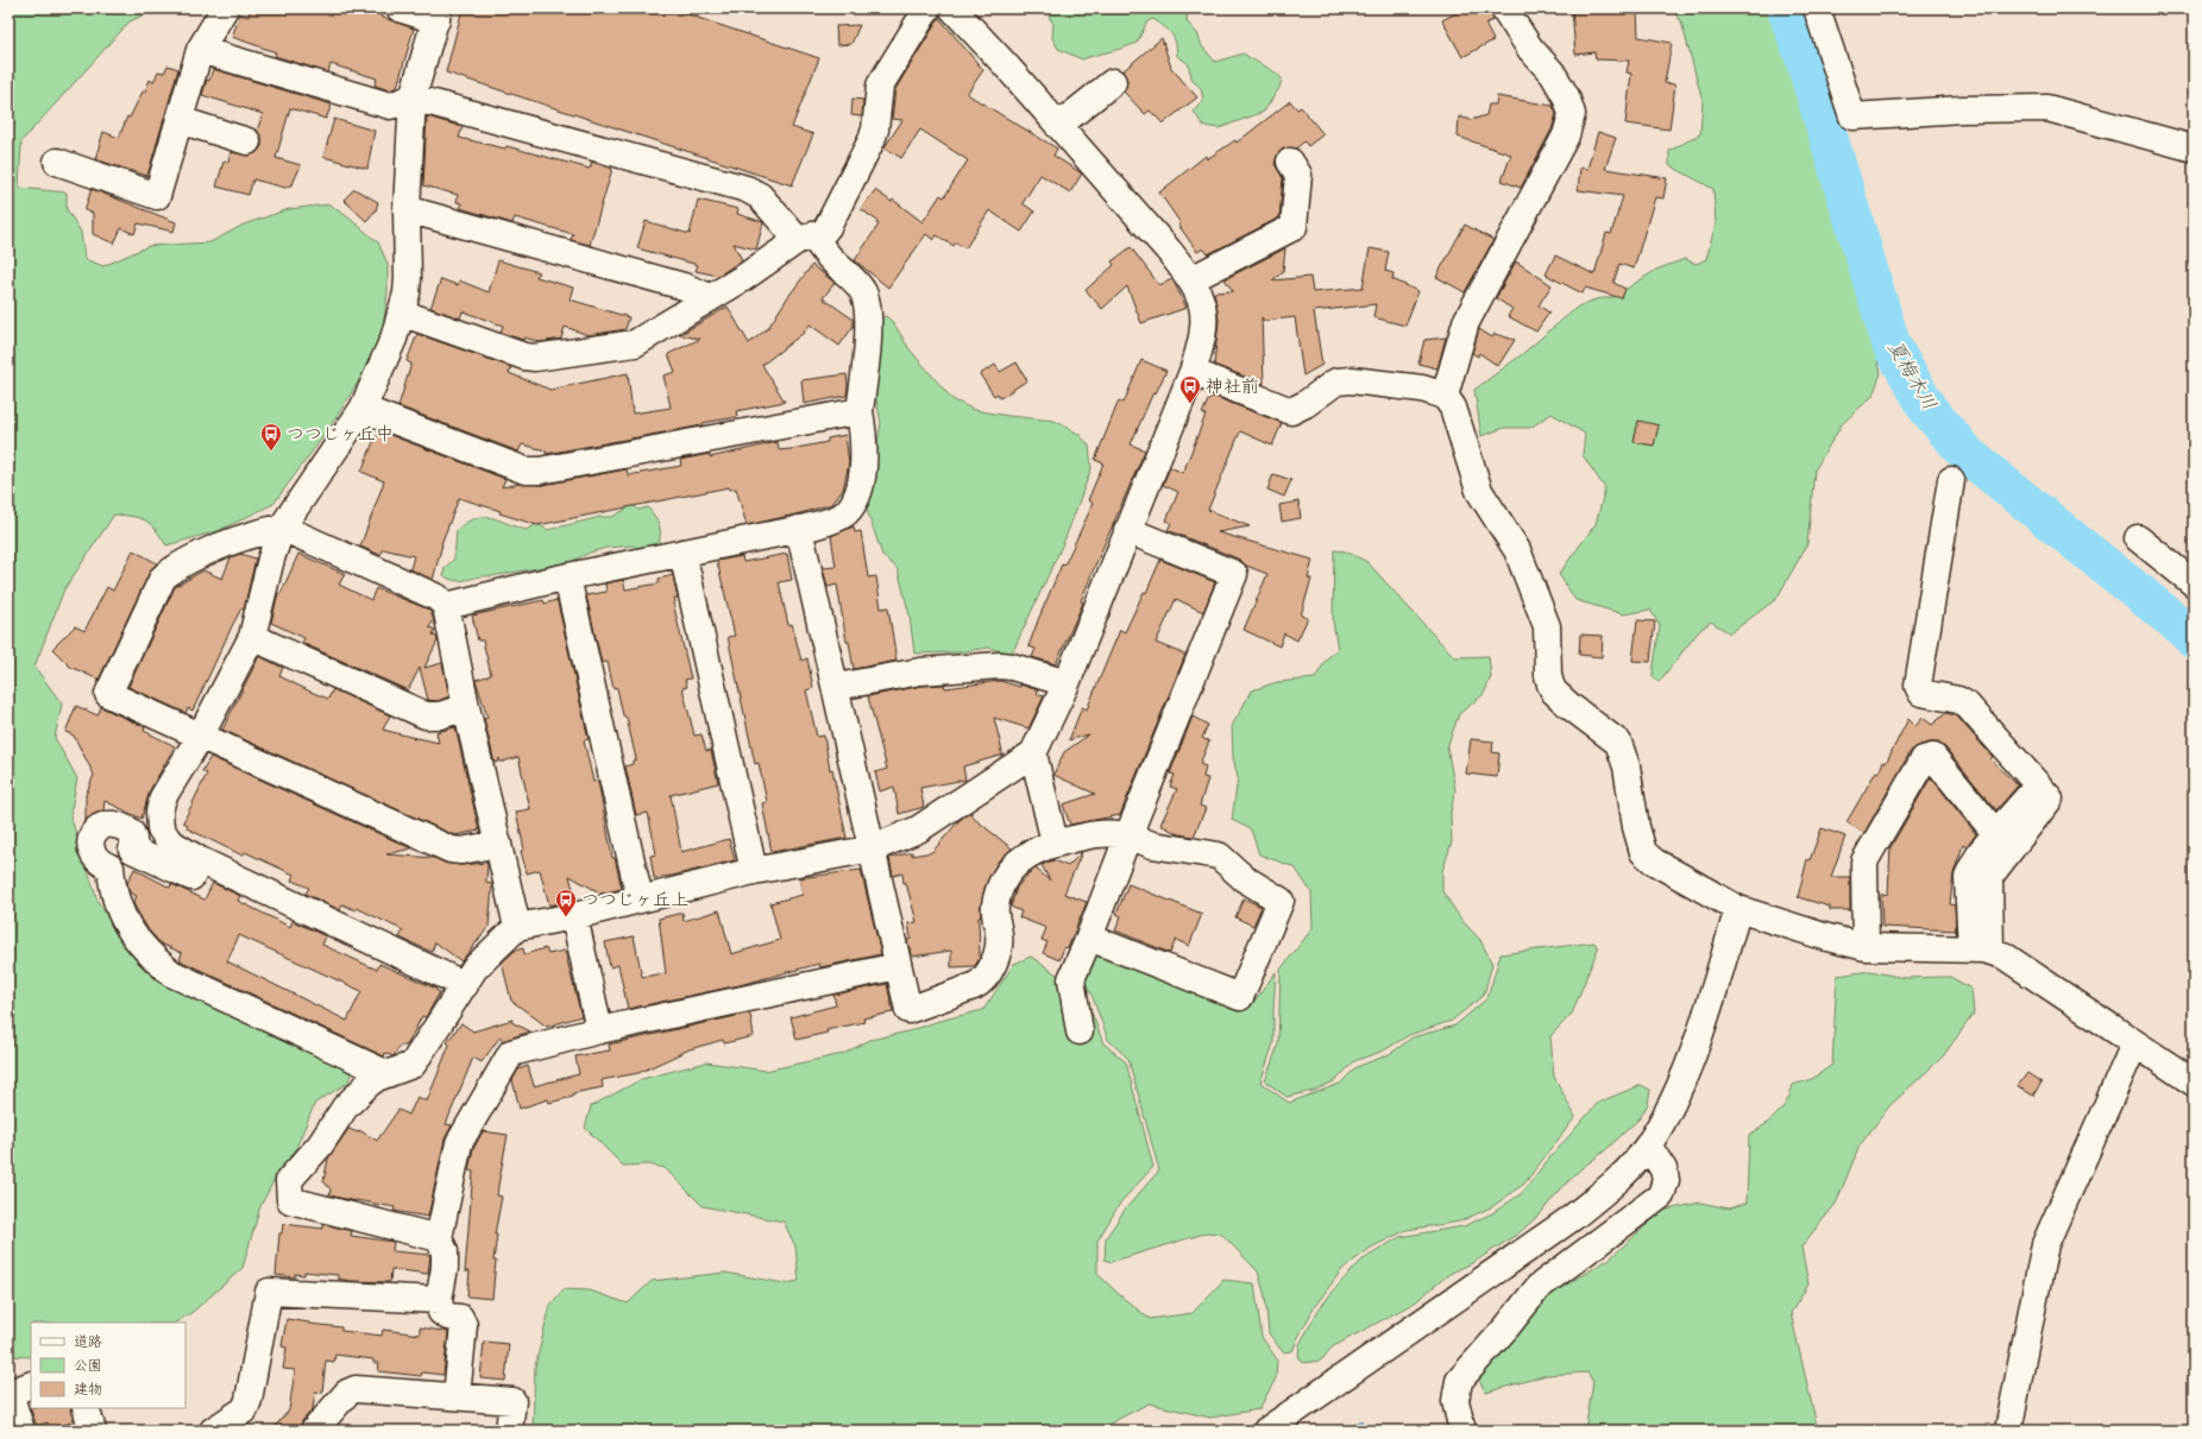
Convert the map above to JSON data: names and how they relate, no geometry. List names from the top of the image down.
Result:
{
  "water": ["夏梅木川"],
  "places": {
    "bus stop": ["神社前", "つつじヶ丘中", "つつじヶ丘上"]
  },
  "legend": ["道路", "公園", "建物"]
}
